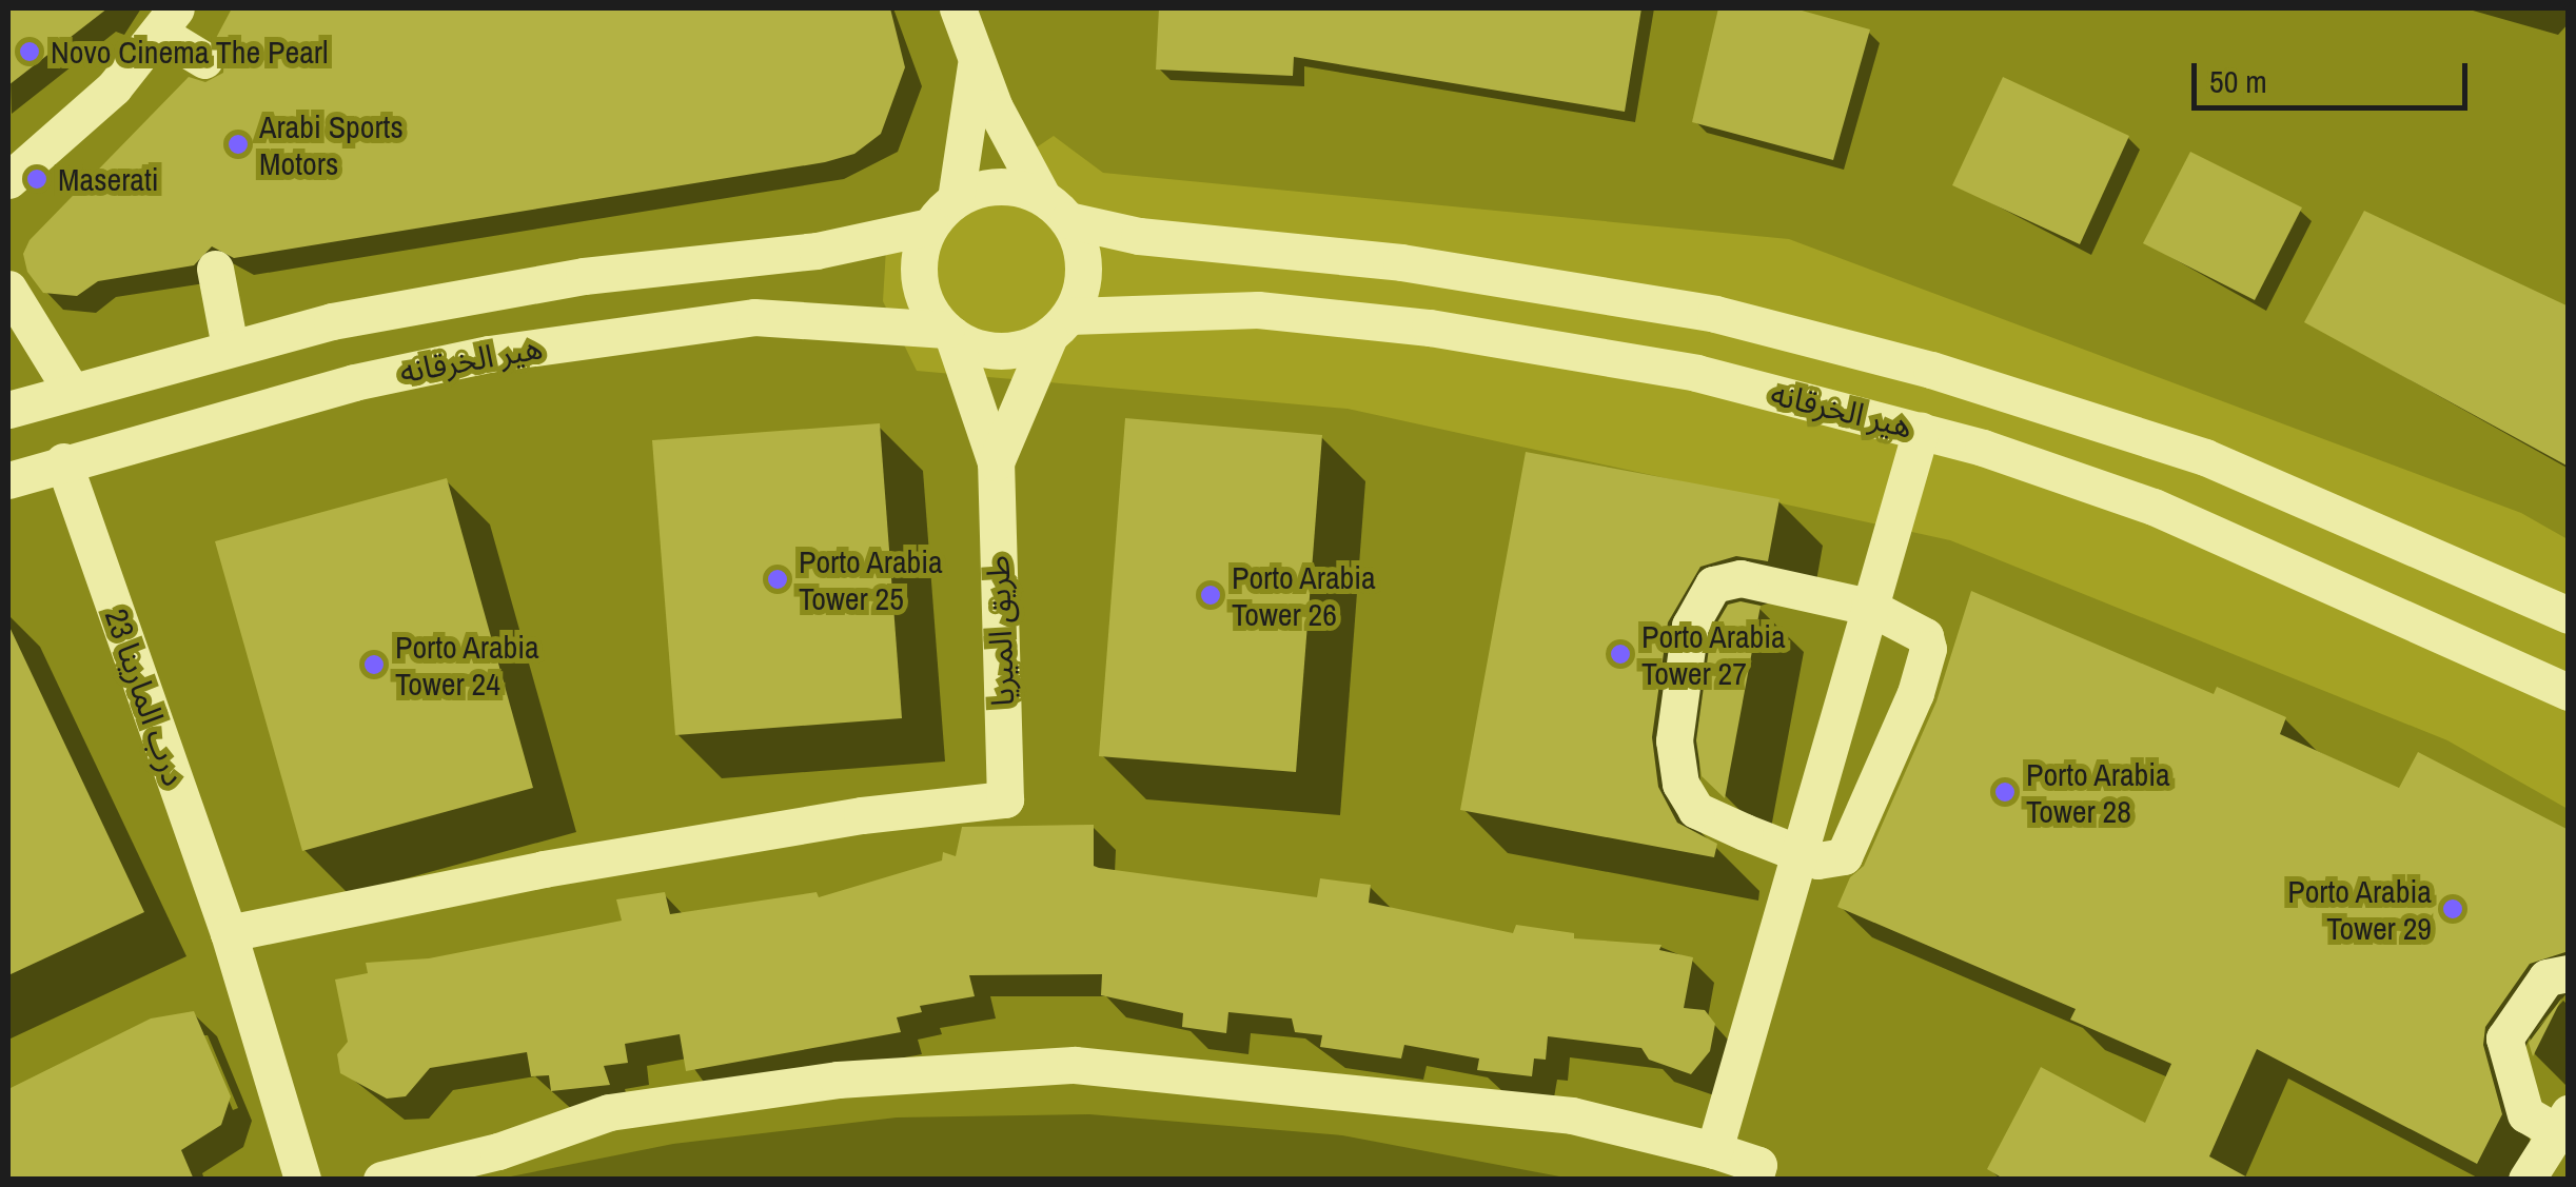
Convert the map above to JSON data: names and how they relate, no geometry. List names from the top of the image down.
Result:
{
  "streets": {
    "street": ["هير الخرقانه", "طريق الميريا", "درب المارينا 23"]
  },
  "crossings": [
    ["هير الخرقانه", "طريق الميريا"],
    ["هير الخرقانه", "درب المارينا 23"],
    ["طريق الميريا", "درب المارينا 23"]
  ],
  "places": [
    "Novo Cinema The Pearl",
    "Arabi Sports Motors",
    "Maserati",
    "Porto Arabia Tower 25",
    "Porto Arabia Tower 26",
    "Porto Arabia Tower 27",
    "Porto Arabia Tower 24",
    "Porto Arabia Tower 28",
    "Porto Arabia Tower 29"
  ],
  "scale_bar": "50 m"
}
